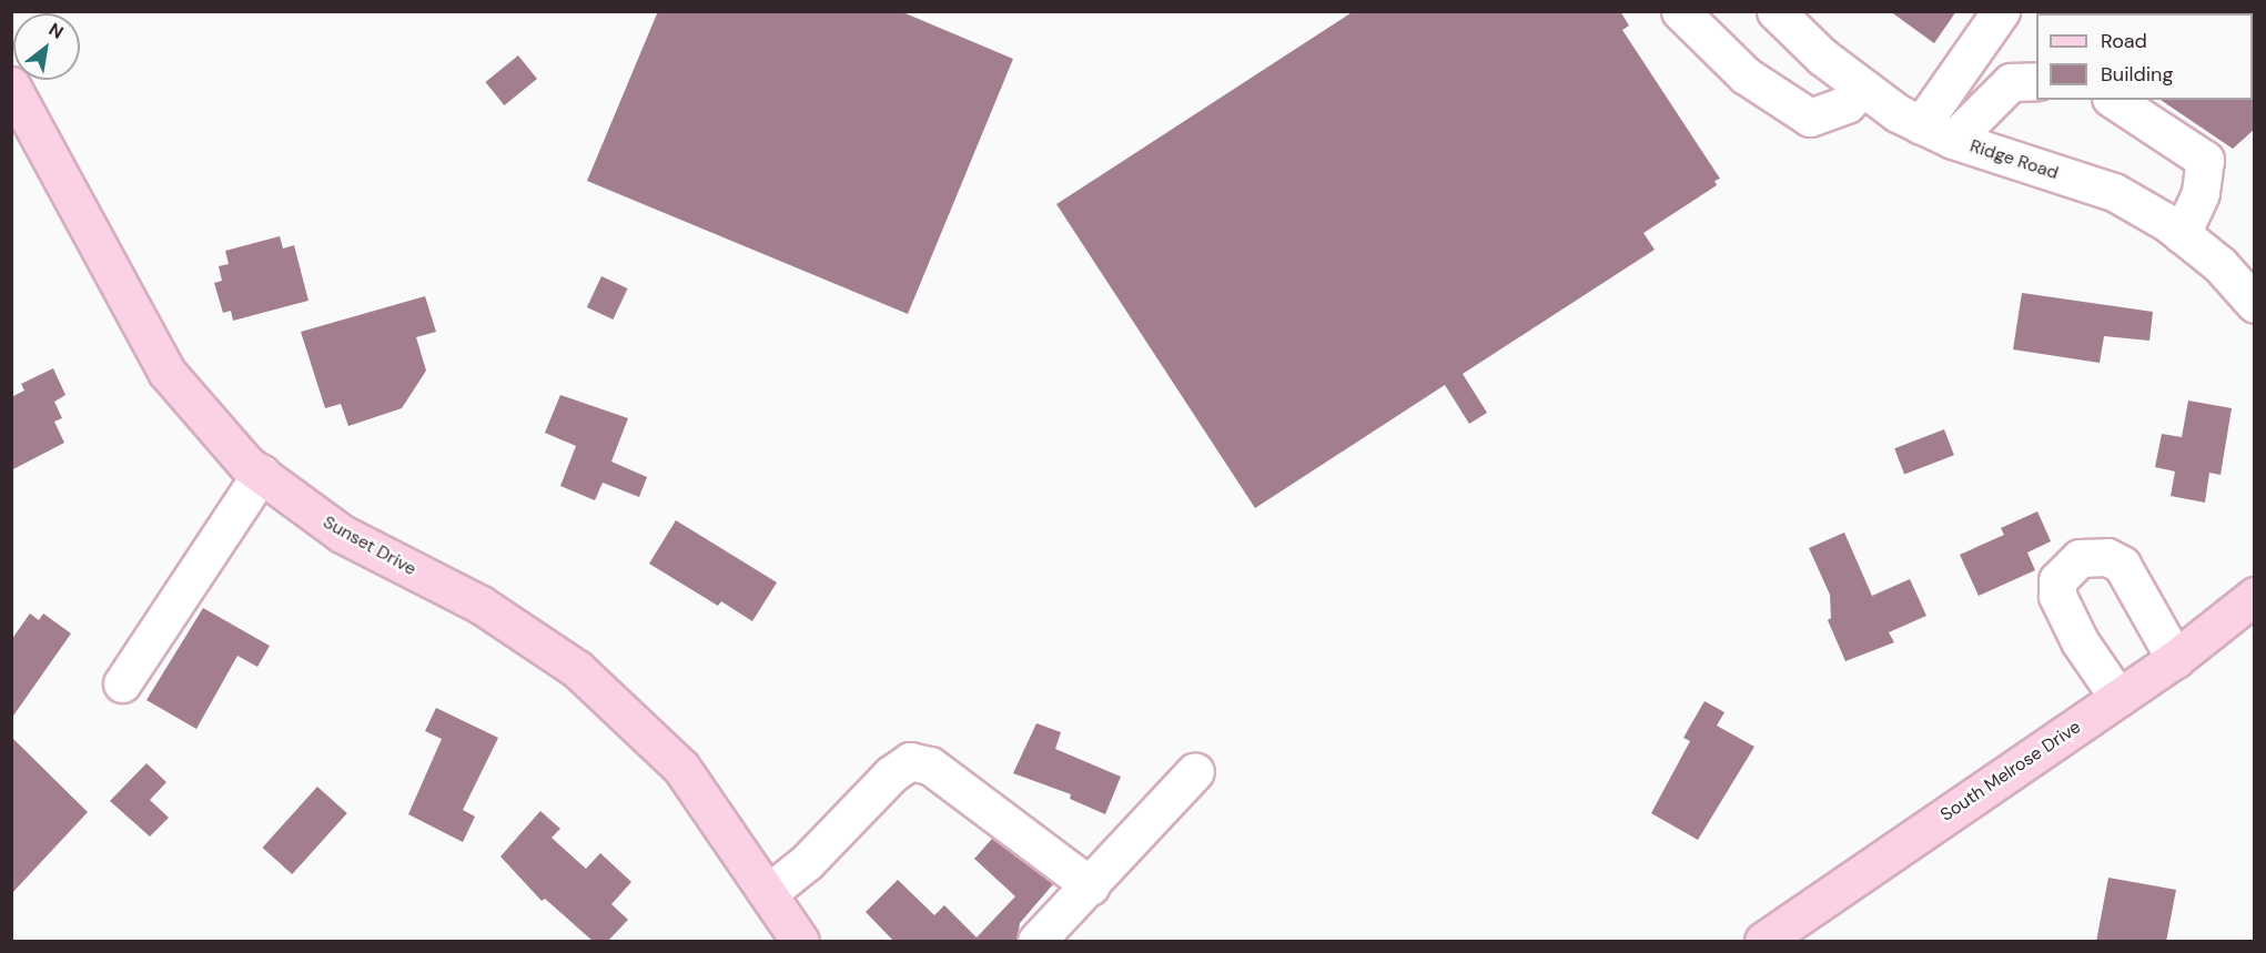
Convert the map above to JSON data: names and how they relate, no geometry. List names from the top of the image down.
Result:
{
  "streets": {
    "main road": ["Sunset Drive", "South Melrose Drive"],
    "street": ["Ridge Road"]
  },
  "legend": ["Road", "Building"],
  "north": "top right"
}
